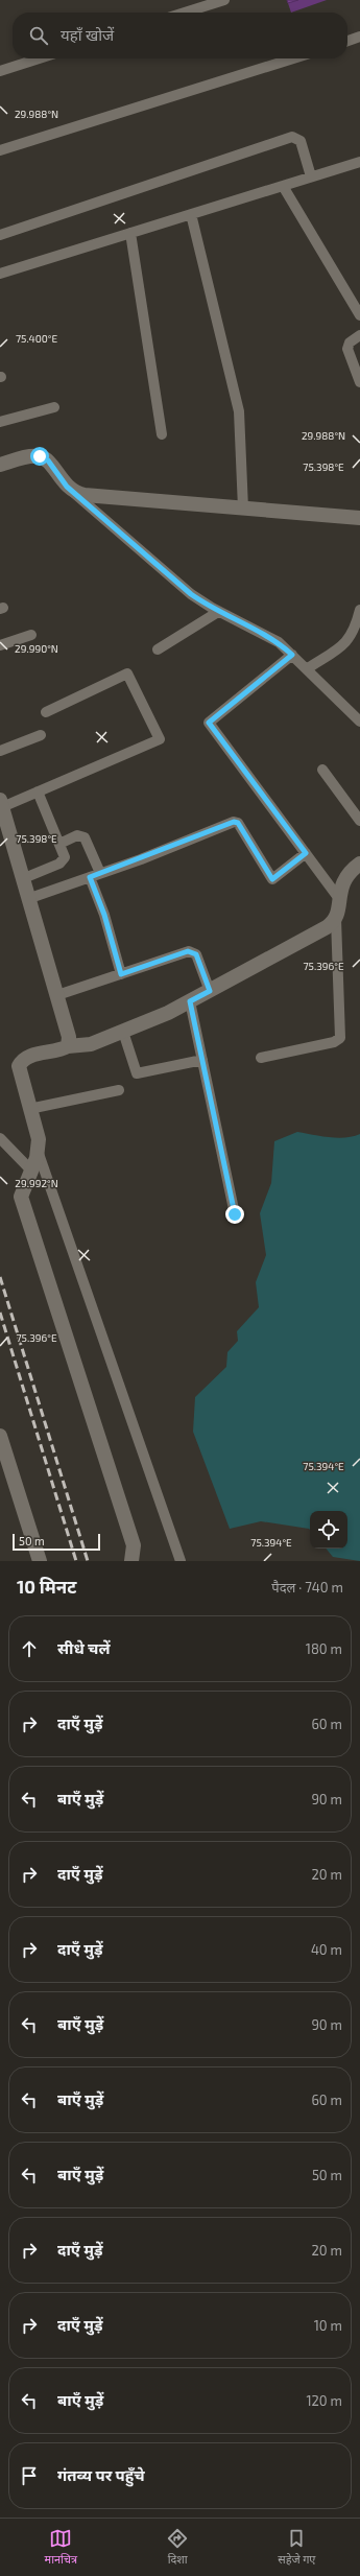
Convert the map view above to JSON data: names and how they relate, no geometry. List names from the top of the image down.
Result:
{
  "scale_bar": "50 m",
  "page": {
    "search": "यहाँ खोजें",
    "scale": "50 m",
    "heading": ["10 मिनट", "पैदल · 740 m"],
    "list": [
      ["सीधे चलें", "180 m"],
      ["दाएँ मुड़ें", "60 m"],
      ["बाएँ मुड़ें", "90 m"],
      ["दाएँ मुड़ें", "20 m"],
      ["दाएँ मुड़ें", "40 m"],
      ["बाएँ मुड़ें", "90 m"],
      ["बाएँ मुड़ें", "60 m"],
      ["बाएँ मुड़ें", "50 m"],
      ["दाएँ मुड़ें", "20 m"],
      ["दाएँ मुड़ें", "10 m"],
      ["बाएँ मुड़ें", "120 m"],
      "गंतव्य पर पहुँचे"
    ],
    "nav": ["मानचित्र", "दिशा", "सहेजे गए"]
  },
  "coordinates": [
    "29.988°N",
    "75.400°E",
    "75.398°E",
    "29.990°N",
    "75.396°E",
    "29.992°N",
    "75.394°E"
  ]
}
